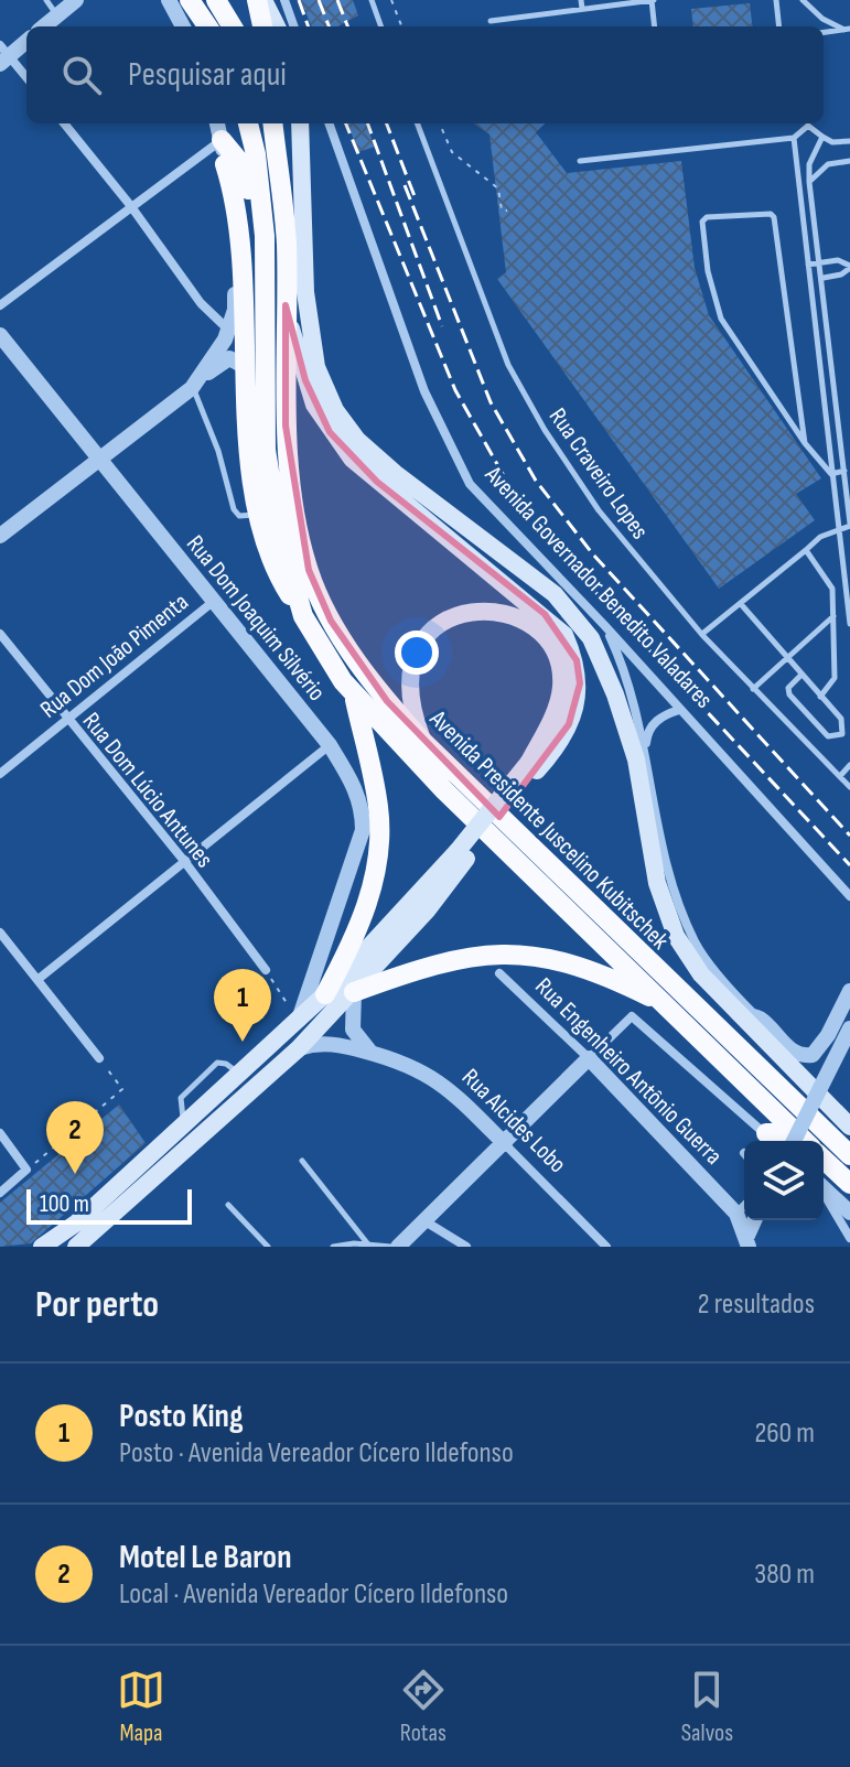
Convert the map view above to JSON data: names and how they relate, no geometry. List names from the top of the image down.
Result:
{
  "streets": {
    "highway": ["Avenida Presidente Juscelino Kubitschek"],
    "street": [
      "Avenida Governador Benedito Valadares",
      "Rua Dom Joaquim Silvério",
      "Rua Dom João Pimenta",
      "Rua Dom Lúcio Antunes",
      "Rua Engenheiro Antônio Guerra",
      "Rua Alcides Lobo"
    ],
    "lane": ["Rua Craveiro Lopes"]
  },
  "crossings": [
    ["Rua Dom Joaquim Silvério", "Rua Dom João Pimenta"],
    ["Rua Dom João Pimenta", "Rua Dom Lúcio Antunes"]
  ],
  "scale_bar": "100 m",
  "page": {
    "search": "Pesquisar aqui",
    "pins": ["1", "2"],
    "scale": "100 m",
    "heading": ["Por perto", "2 resultados"],
    "list": [
      {
        "mark": "1",
        "name": "Posto King",
        "note": "Posto · Avenida Vereador Cícero Ildefonso",
        "value": "260 m"
      },
      {
        "mark": "2",
        "name": "Motel Le Baron",
        "note": "Local · Avenida Vereador Cícero Ildefonso",
        "value": "380 m"
      }
    ],
    "nav": ["Mapa", "Rotas", "Salvos"]
  }
}
